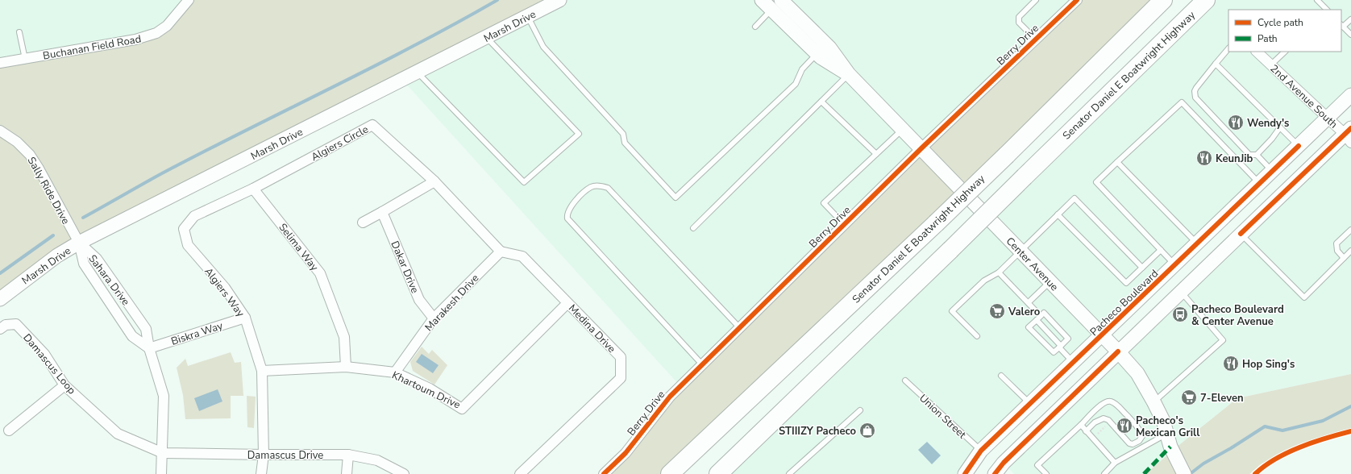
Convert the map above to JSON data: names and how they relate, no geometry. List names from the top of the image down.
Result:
{
  "streets": {
    "highway": ["Senator Daniel E Boatwright Highway"],
    "street": [
      "Marsh Drive",
      "Berry Drive",
      "Buchanan Field Road",
      "2nd Avenue South",
      "Algiers Circle",
      "Sally Ride Drive",
      "Selima Way",
      "Center Avenue",
      "Dakar Drive",
      "Sahara Drive",
      "Algiers Way",
      "Marakesh Drive",
      "Pacheco Boulevard",
      "Medina Drive",
      "Biskra Way",
      "Damascus Loop",
      "Khartoum Drive",
      "Damascus Drive"
    ],
    "lane": ["Union Street"]
  },
  "crossings": [
    ["Marsh Drive", "Sally Ride Drive"],
    ["Marsh Drive", "Sahara Drive"],
    ["Berry Drive", "Center Avenue"],
    ["2nd Avenue South", "Pacheco Boulevard"],
    ["Algiers Circle", "Selima Way"],
    ["Algiers Circle", "Algiers Way"],
    ["Algiers Circle", "Marakesh Drive"],
    ["Algiers Circle", "Medina Drive"],
    ["Sally Ride Drive", "Sahara Drive"],
    ["Selima Way", "Khartoum Drive"],
    ["Center Avenue", "Pacheco Boulevard"],
    ["Dakar Drive", "Marakesh Drive"],
    ["Sahara Drive", "Biskra Way"],
    ["Sahara Drive", "Damascus Loop"],
    ["Sahara Drive", "Damascus Drive"],
    ["Algiers Way", "Biskra Way"],
    ["Algiers Way", "Khartoum Drive"],
    ["Algiers Way", "Damascus Drive"],
    ["Marakesh Drive", "Medina Drive"],
    ["Marakesh Drive", "Khartoum Drive"],
    ["Pacheco Boulevard", "Union Street"],
    ["Medina Drive", "Khartoum Drive"],
    ["Damascus Loop", "Damascus Drive"]
  ],
  "places": {
    "restaurant": [
      "Wendy's",
      "KeunJib",
      "Hop Sing's",
      "Pacheco's Mexican Grill"
    ],
    "supermarket": ["Valero", "7-Eleven"],
    "bus stop": ["Pacheco Boulevard & Center Avenue"],
    "shop": ["STIIIZY Pacheco"]
  },
  "legend": ["Cycle path", "Path"]
}
